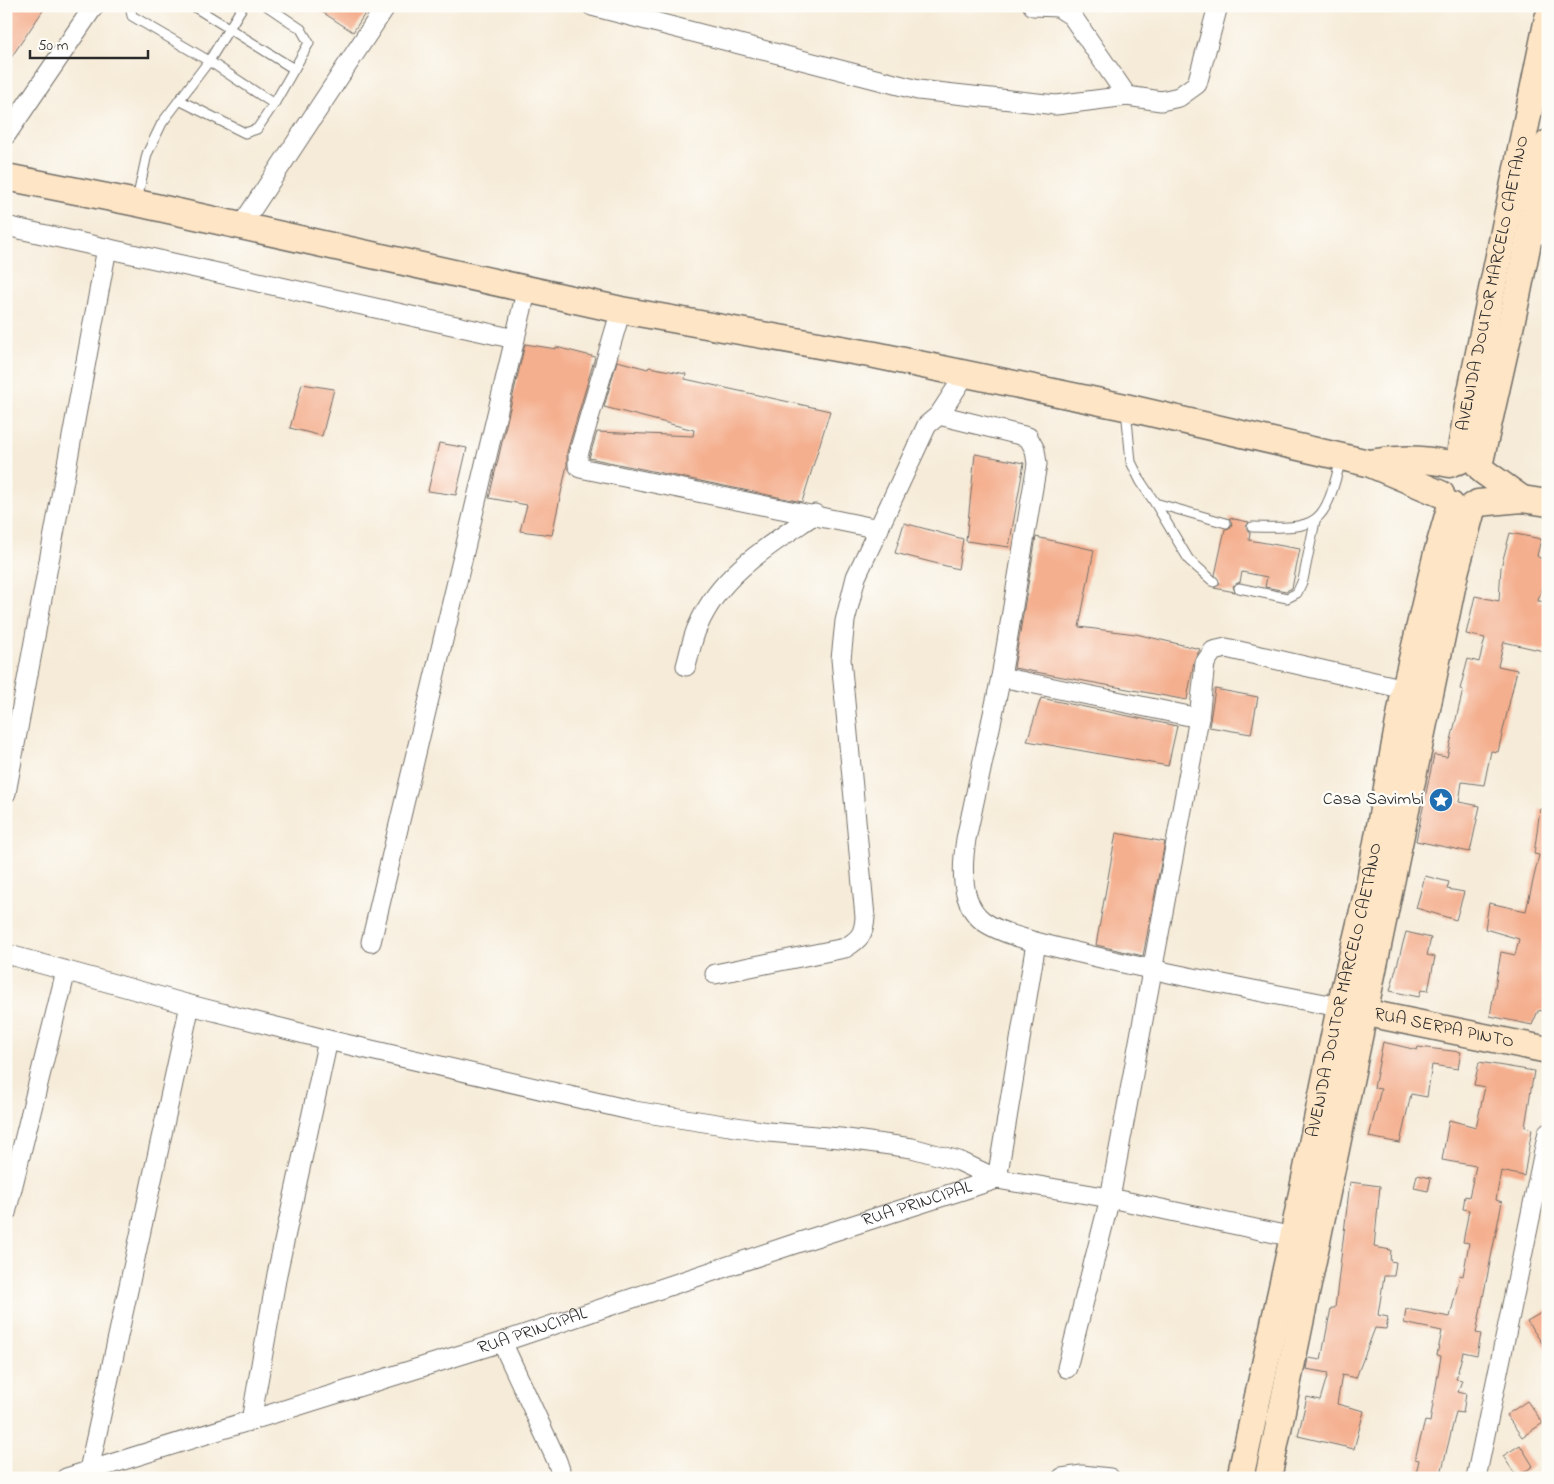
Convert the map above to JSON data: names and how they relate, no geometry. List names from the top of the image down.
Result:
{
  "streets": {
    "street": ["AVENIDA DOUTOR MARCELO CAETANO", "RUA SERPA PINTO", "RUA PRINCIPAL"]
  },
  "crossings": [
    ["AVENIDA DOUTOR MARCELO CAETANO", "RUA SERPA PINTO"]
  ],
  "places": {
    "place": ["Casa Savimbi"]
  },
  "scale_bar": "50 m"
}
